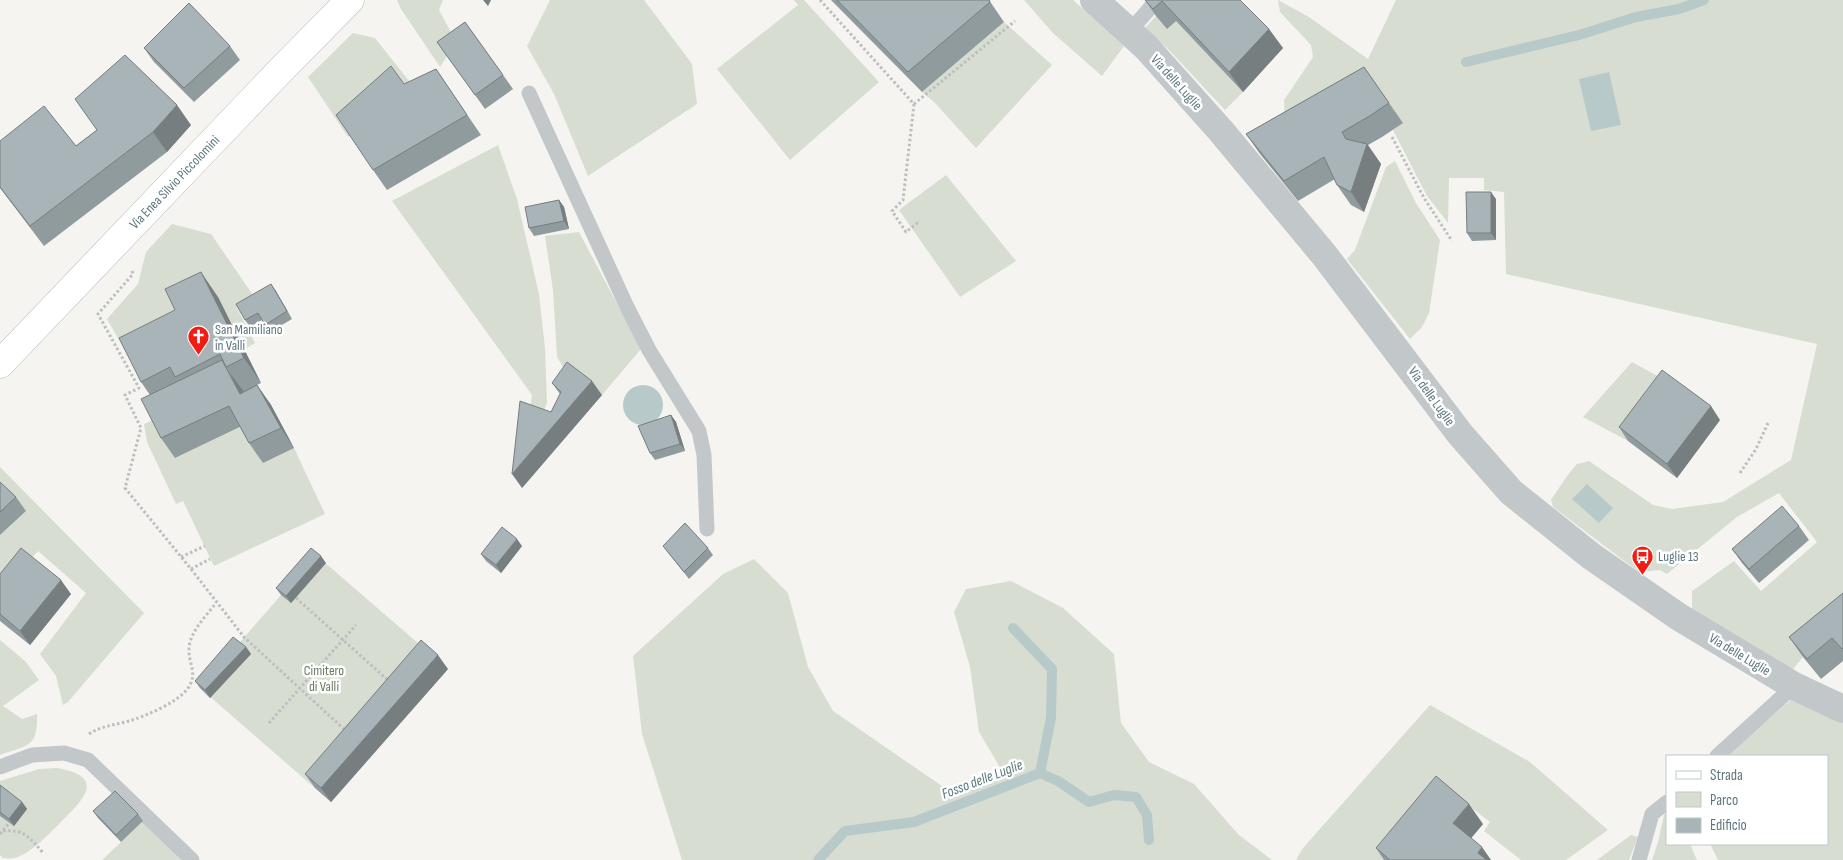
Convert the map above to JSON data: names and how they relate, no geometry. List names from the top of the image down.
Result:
{
  "streets": {
    "main road": ["Via Enea Silvio Piccolomini"],
    "street": ["Via delle Luglie"]
  },
  "water": ["Fosso delle Luglie"],
  "parks": ["Cimitero di Valli"],
  "places": {
    "church": ["San Mamiliano in Valli"],
    "bus stop": ["Luglie 13"]
  },
  "legend": ["Strada", "Parco", "Edificio"]
}
